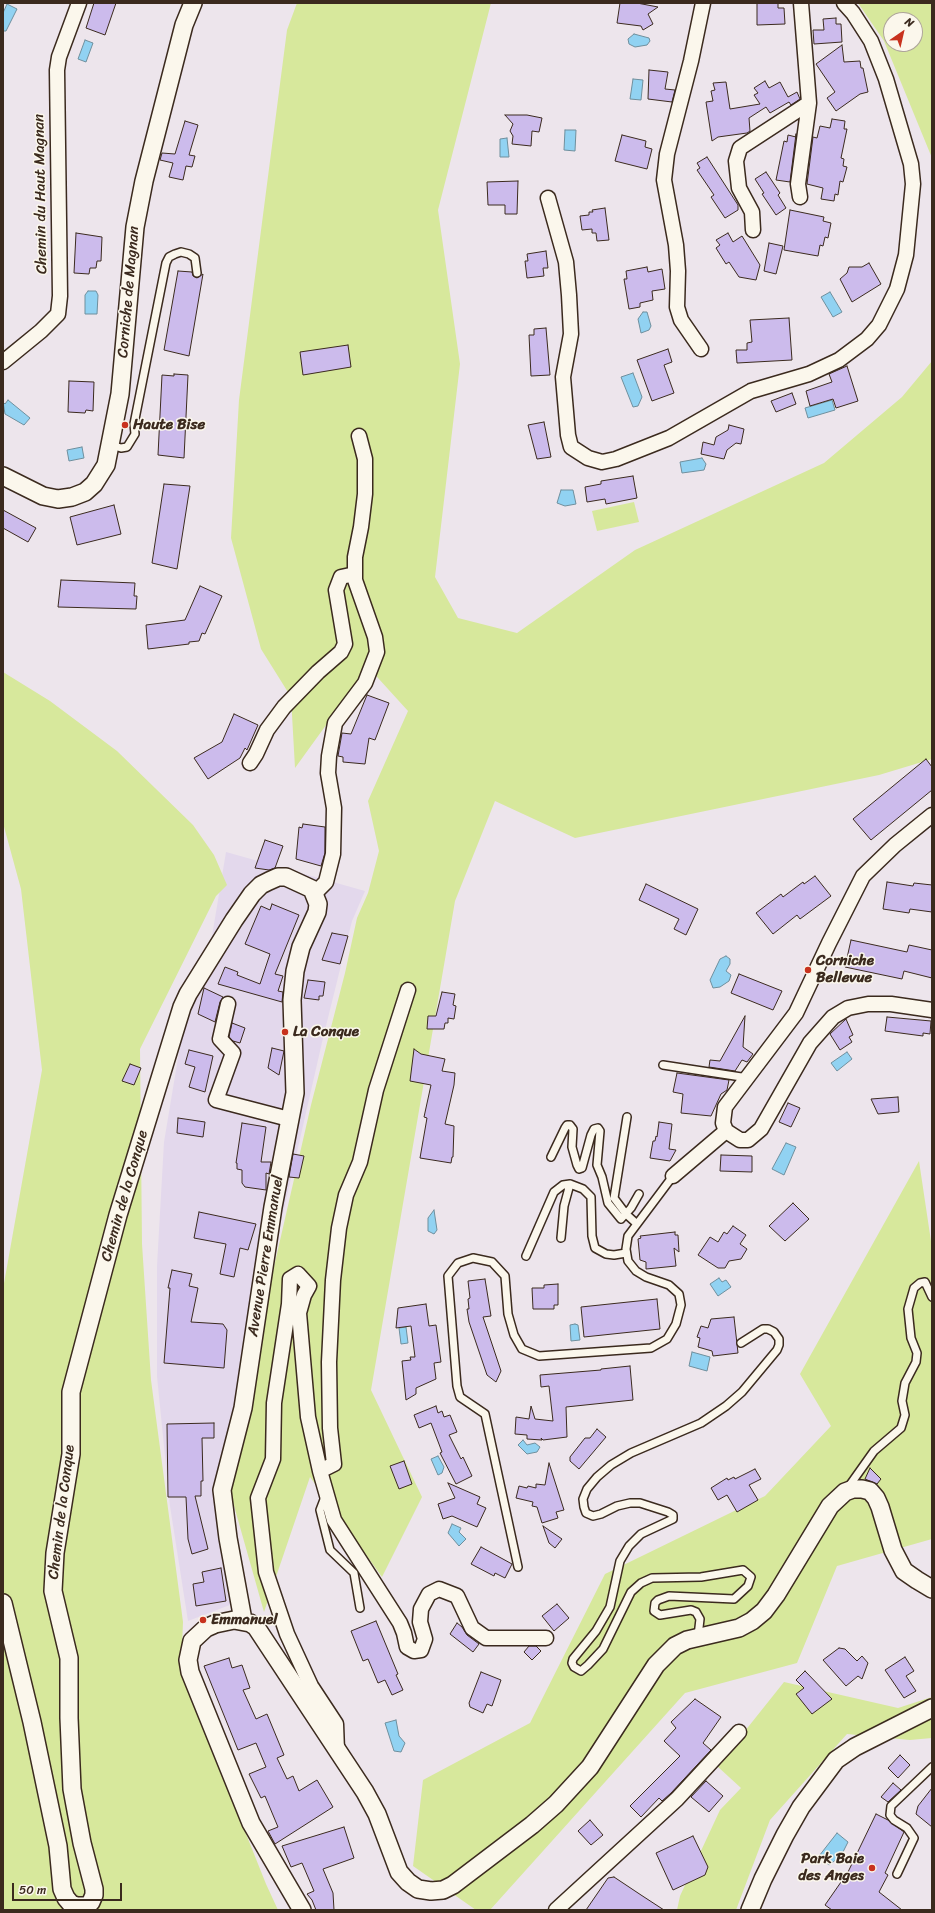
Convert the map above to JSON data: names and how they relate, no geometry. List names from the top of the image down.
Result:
{
  "streets": {
    "street": [
      "Chemin du Haut Magnan",
      "Corniche de Magnan",
      "Chemin de la Conque",
      "Avenue Pierre Emmanuel"
    ]
  },
  "crossings": [
    ["Chemin de la Conque", "Avenue Pierre Emmanuel"]
  ],
  "places": [
    "Haute Bise",
    "Corniche Bellevue",
    "La Conque",
    "Emmanuel",
    "Park Baie des Anges"
  ],
  "scale_bar": "50 m",
  "north": "top right"
}
